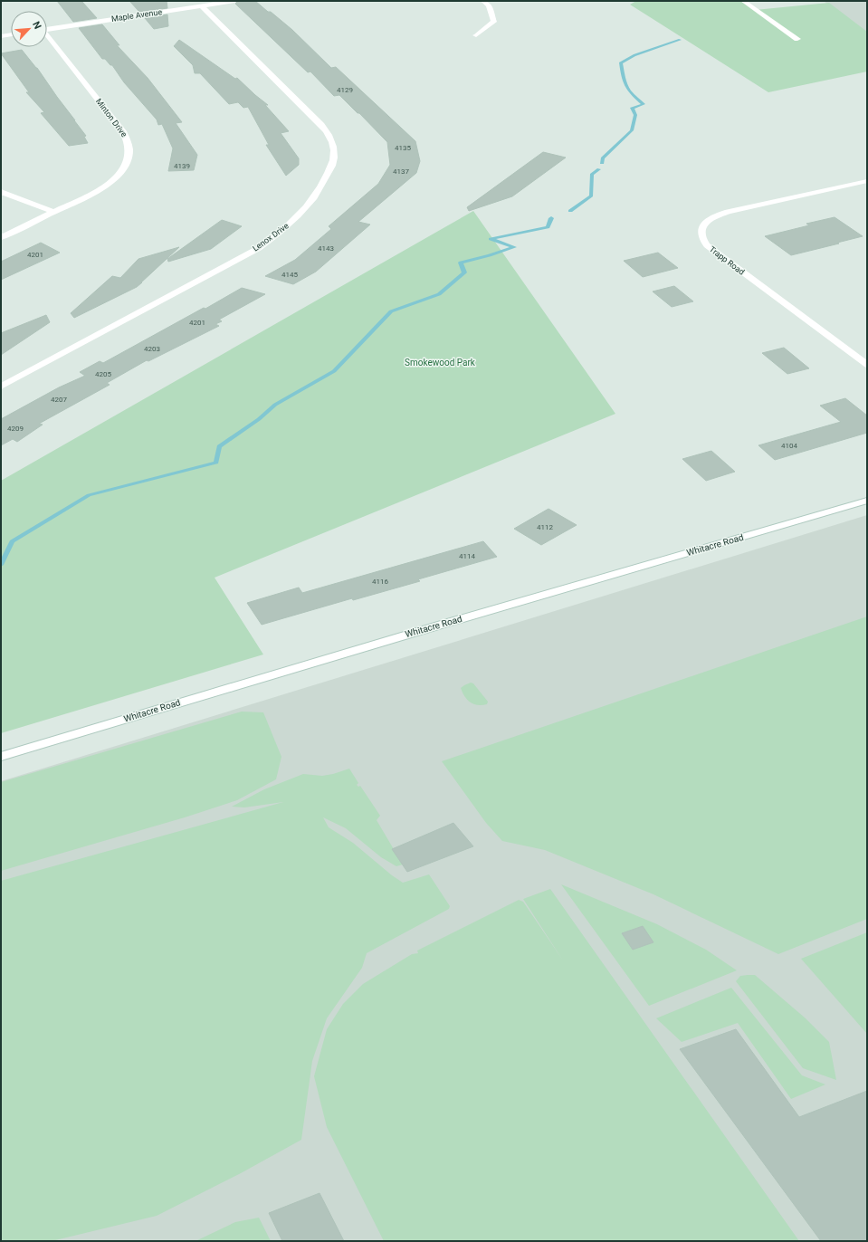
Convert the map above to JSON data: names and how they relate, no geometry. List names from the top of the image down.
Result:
{
  "streets": {
    "street": [
      "Maple Avenue",
      "Minton Drive",
      "Lenox Drive",
      "Trapp Road",
      "Whitacre Road"
    ]
  },
  "crossings": [
    ["Maple Avenue", "Lenox Drive"]
  ],
  "parks": ["Smokewood Park"],
  "house_numbers": [
    "4129",
    "4135",
    "4139",
    "4137",
    "4143",
    "4201",
    "4145",
    "4201",
    "4203",
    "4205",
    "4207",
    "4209",
    "4104",
    "4112",
    "4114",
    "4116"
  ],
  "north": "top right"
}
